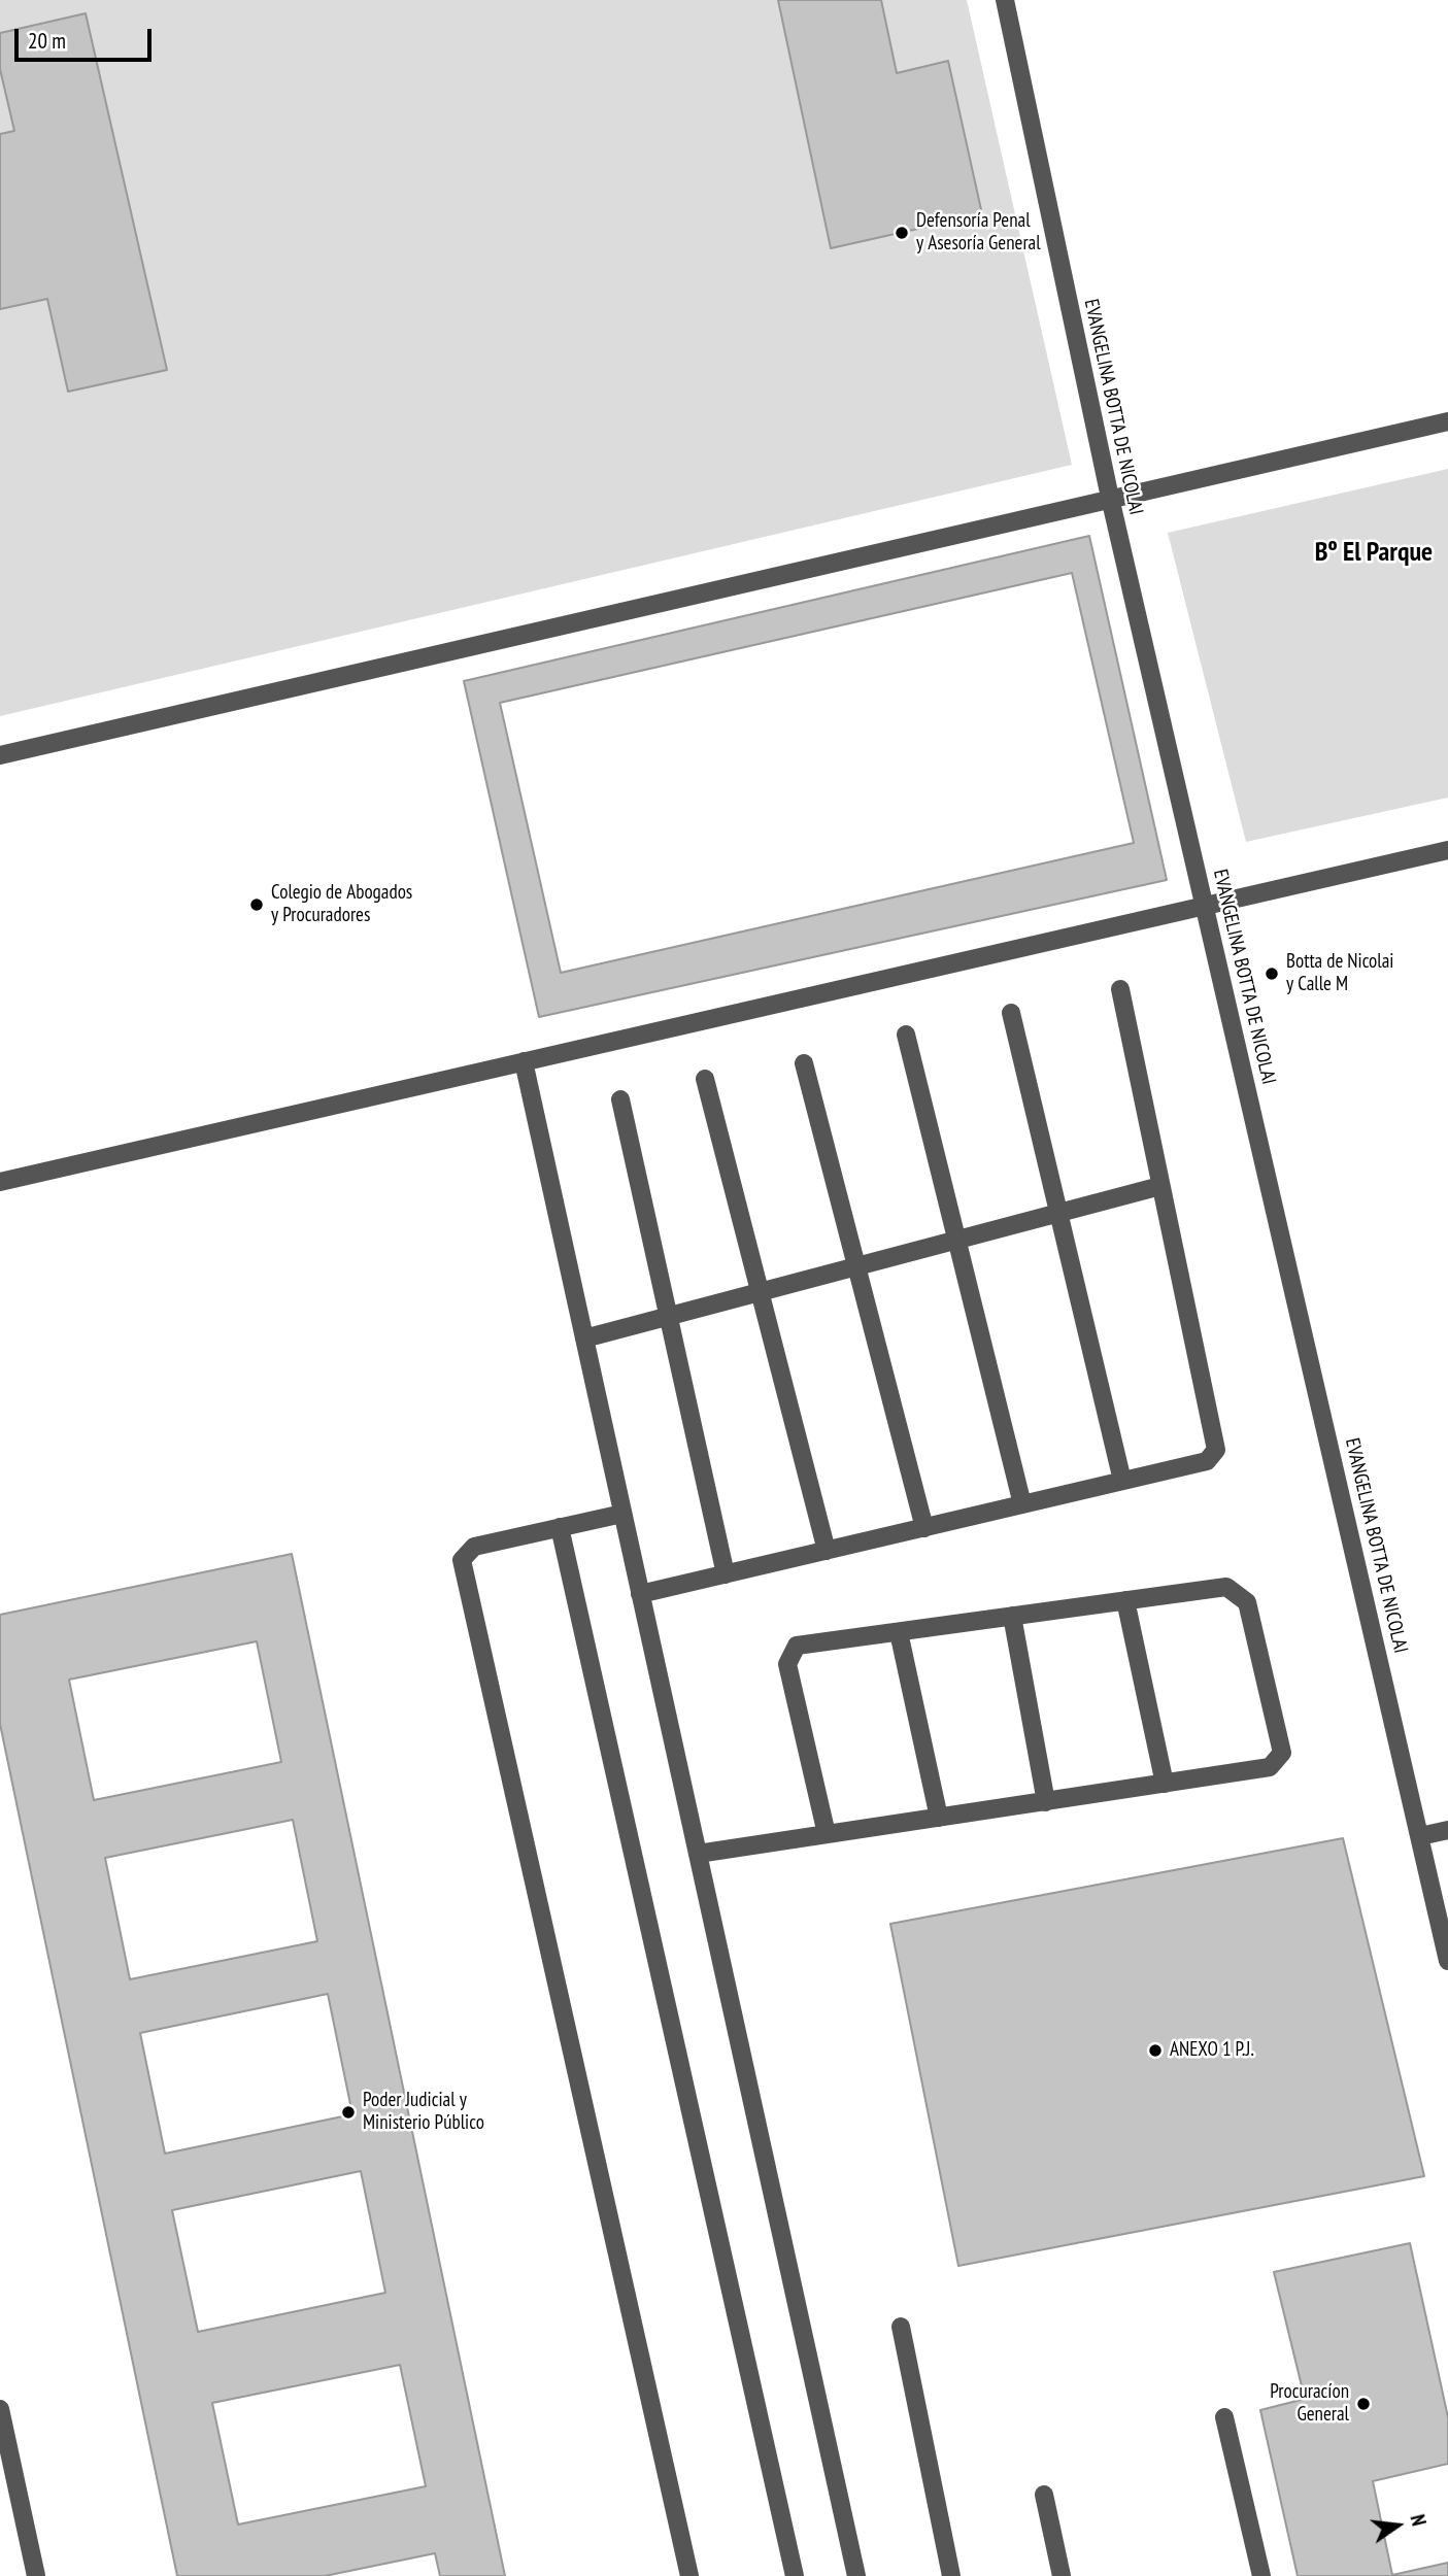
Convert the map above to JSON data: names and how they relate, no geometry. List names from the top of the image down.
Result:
{
  "streets": {
    "street": ["EVANGELINA BOTTA DE NICOLAI"]
  },
  "districts": ["Bº El Parque"],
  "places": [
    "Defensoría Penal y Asesoría General",
    "Colegio de Abogados y Procuradores",
    "Botta de Nicolai y Calle M",
    "ANEXO 1 P.J.",
    "Poder Judicial y Ministerio Público",
    "Procuracíon General"
  ],
  "scale_bar": "20 m",
  "north": "right"
}
